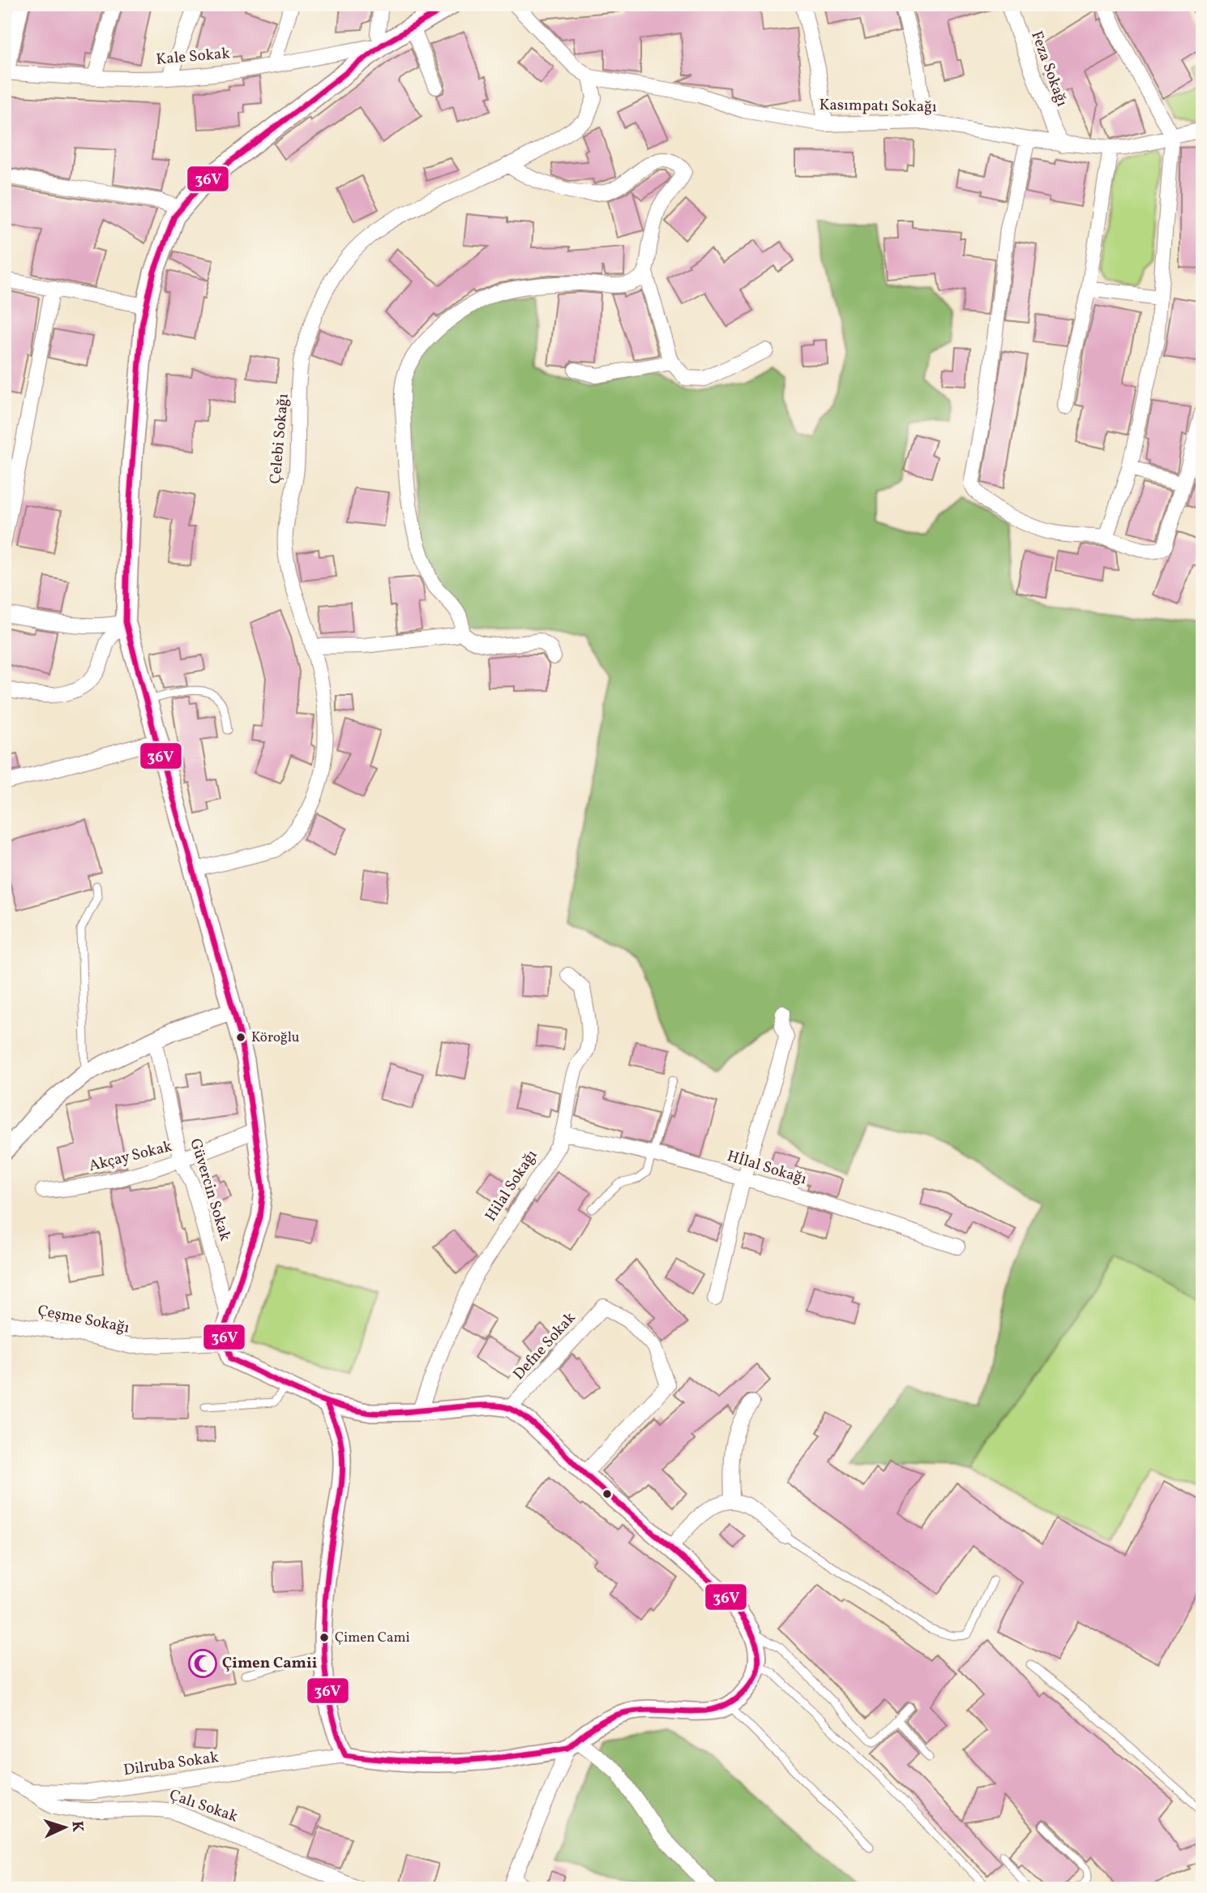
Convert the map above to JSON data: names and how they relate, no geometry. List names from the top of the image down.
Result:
{
  "streets": {
    "street": [
      "Kale Sokak",
      "Feza Sokağı",
      "Kasımpatı Sokağı",
      "Çelebi Sokağı",
      "Akçay Sokak",
      "Hİlal Sokağı",
      "Hilal Sokağı",
      "Güvercin Sokak",
      "Çeşme Sokağı",
      "Defne Sokak",
      "Dilruba Sokak",
      "Çalı Sokak"
    ]
  },
  "crossings": [
    ["Feza Sokağı", "Kasımpatı Sokağı"],
    ["Kasımpatı Sokağı", "Çelebi Sokağı"],
    ["Akçay Sokak", "Güvercin Sokak"],
    ["Hİlal Sokağı", "Hilal Sokağı"],
    ["Dilruba Sokak", "Çalı Sokak"]
  ],
  "places": {
    "other": ["Köroğlu", "Çimen Cami"],
    "mosque": ["Çimen Camii"]
  },
  "lines": ["transit line 36V"],
  "north": "right"
}
